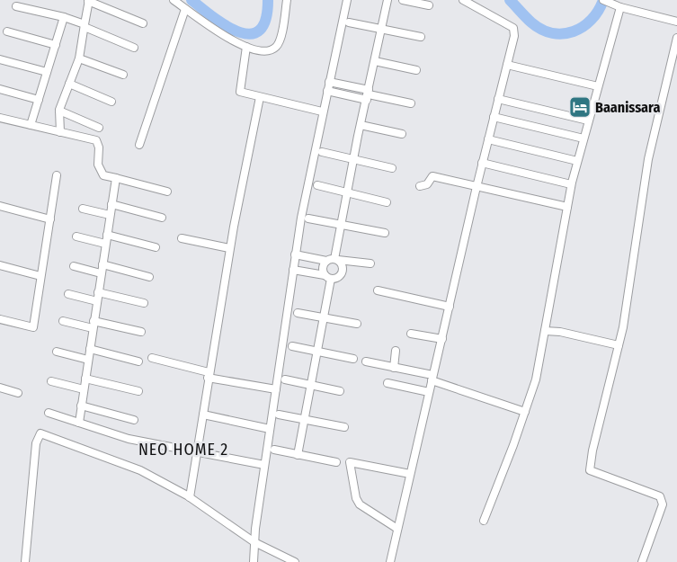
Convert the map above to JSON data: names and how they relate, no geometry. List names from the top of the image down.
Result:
{
  "districts": ["NEO HOME 2"],
  "places": {
    "hotel": ["Baanissara"]
  }
}
